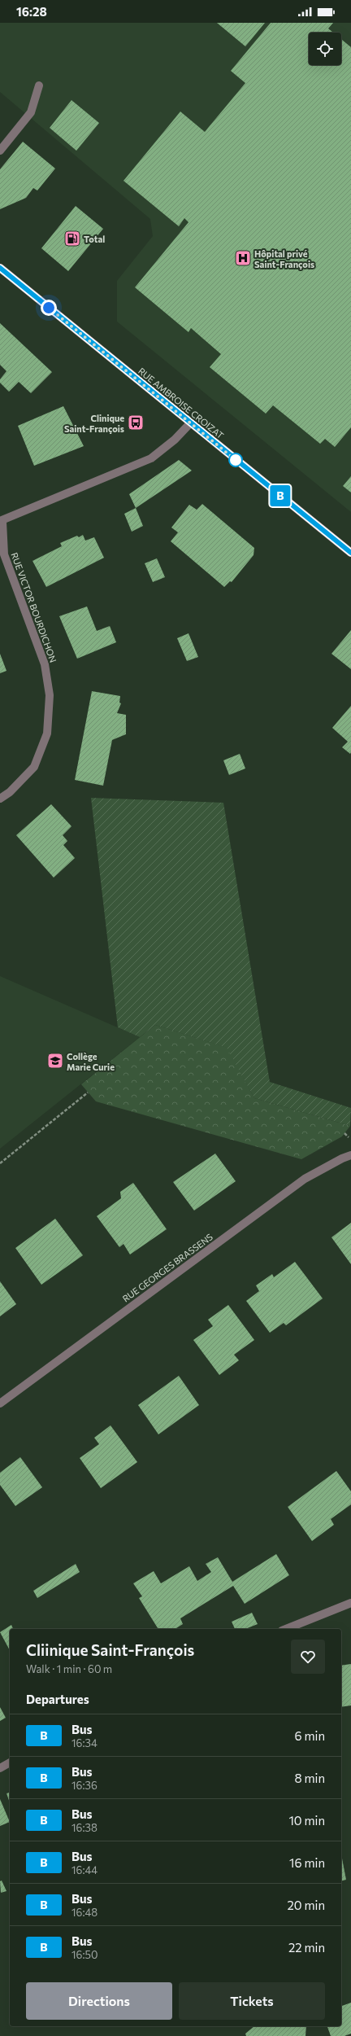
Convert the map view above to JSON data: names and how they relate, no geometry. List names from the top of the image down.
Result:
{
  "streets": {
    "main road": ["RUE AMBROISE CROIZAT"],
    "street": ["RUE VICTOR BOURDICHON", "RUE GEORGES BRASSENS"]
  },
  "crossings": [
    ["RUE AMBROISE CROIZAT", "RUE VICTOR BOURDICHON"]
  ],
  "places": {
    "fuel station": ["Total"],
    "hospital": ["Hôpital privé Saint-François"],
    "bus stop": ["Clinique Saint-François"],
    "school or university": ["Collège Marie Curie"]
  },
  "lines": ["bus line B"],
  "page": {
    "status": "16:28",
    "on_map": "B",
    "heading": [
      ["Cliinique Saint-François", "Walk · 1 min · 60 m"],
      "Departures"
    ],
    "list": [
      {
        "mark": "B",
        "name": "Bus",
        "note": "16:34",
        "value": "6 min"
      },
      {
        "mark": "B",
        "name": "Bus",
        "note": "16:36",
        "value": "8 min"
      },
      {
        "mark": "B",
        "name": "Bus",
        "note": "16:38",
        "value": "10 min"
      },
      {
        "mark": "B",
        "name": "Bus",
        "note": "16:44",
        "value": "16 min"
      },
      {
        "mark": "B",
        "name": "Bus",
        "note": "16:48",
        "value": "20 min"
      },
      {
        "mark": "B",
        "name": "Bus",
        "note": "16:50",
        "value": "22 min"
      }
    ],
    "buttons": ["Directions", "Tickets"]
  }
}
